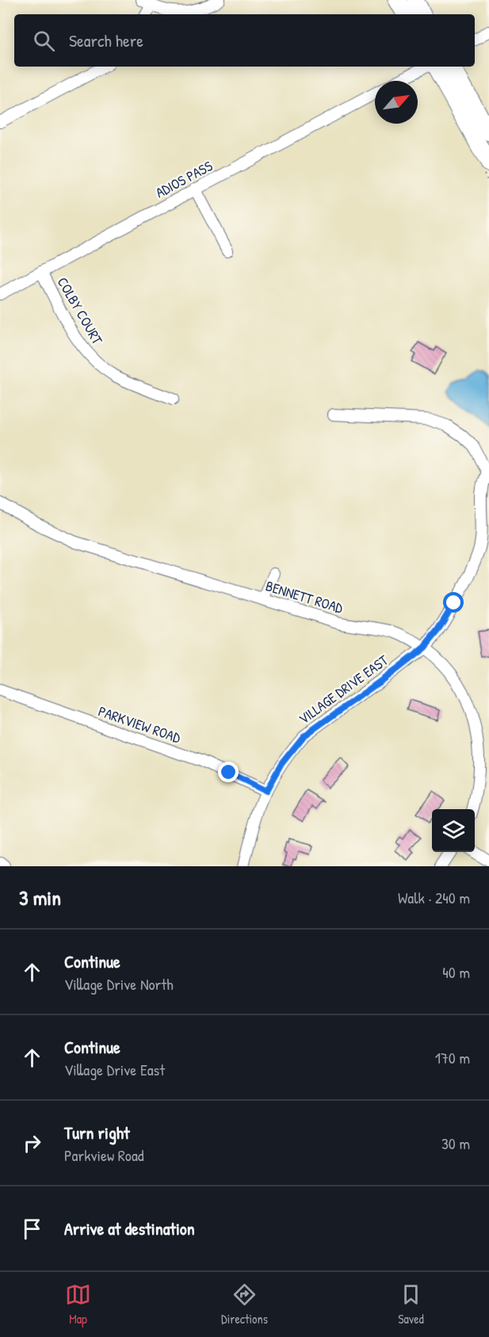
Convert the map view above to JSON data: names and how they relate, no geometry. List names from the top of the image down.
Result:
{
  "streets": {
    "street": [
      "ADIOS PASS",
      "COLBY COURT",
      "BENNETT ROAD",
      "VILLAGE DRIVE EAST",
      "PARKVIEW ROAD"
    ]
  },
  "crossings": [
    ["ADIOS PASS", "COLBY COURT"],
    ["BENNETT ROAD", "VILLAGE DRIVE EAST"],
    ["VILLAGE DRIVE EAST", "PARKVIEW ROAD"]
  ],
  "north": "top right",
  "page": {
    "search": "Search here",
    "heading": ["3 min", "Walk · 240 m"],
    "list": [
      ["Continue", "Village Drive North", "40 m"],
      ["Continue", "Village Drive East", "170 m"],
      ["Turn right", "Parkview Road", "30 m"],
      "Arrive at destination"
    ],
    "nav": ["Map", "Directions", "Saved"]
  }
}
